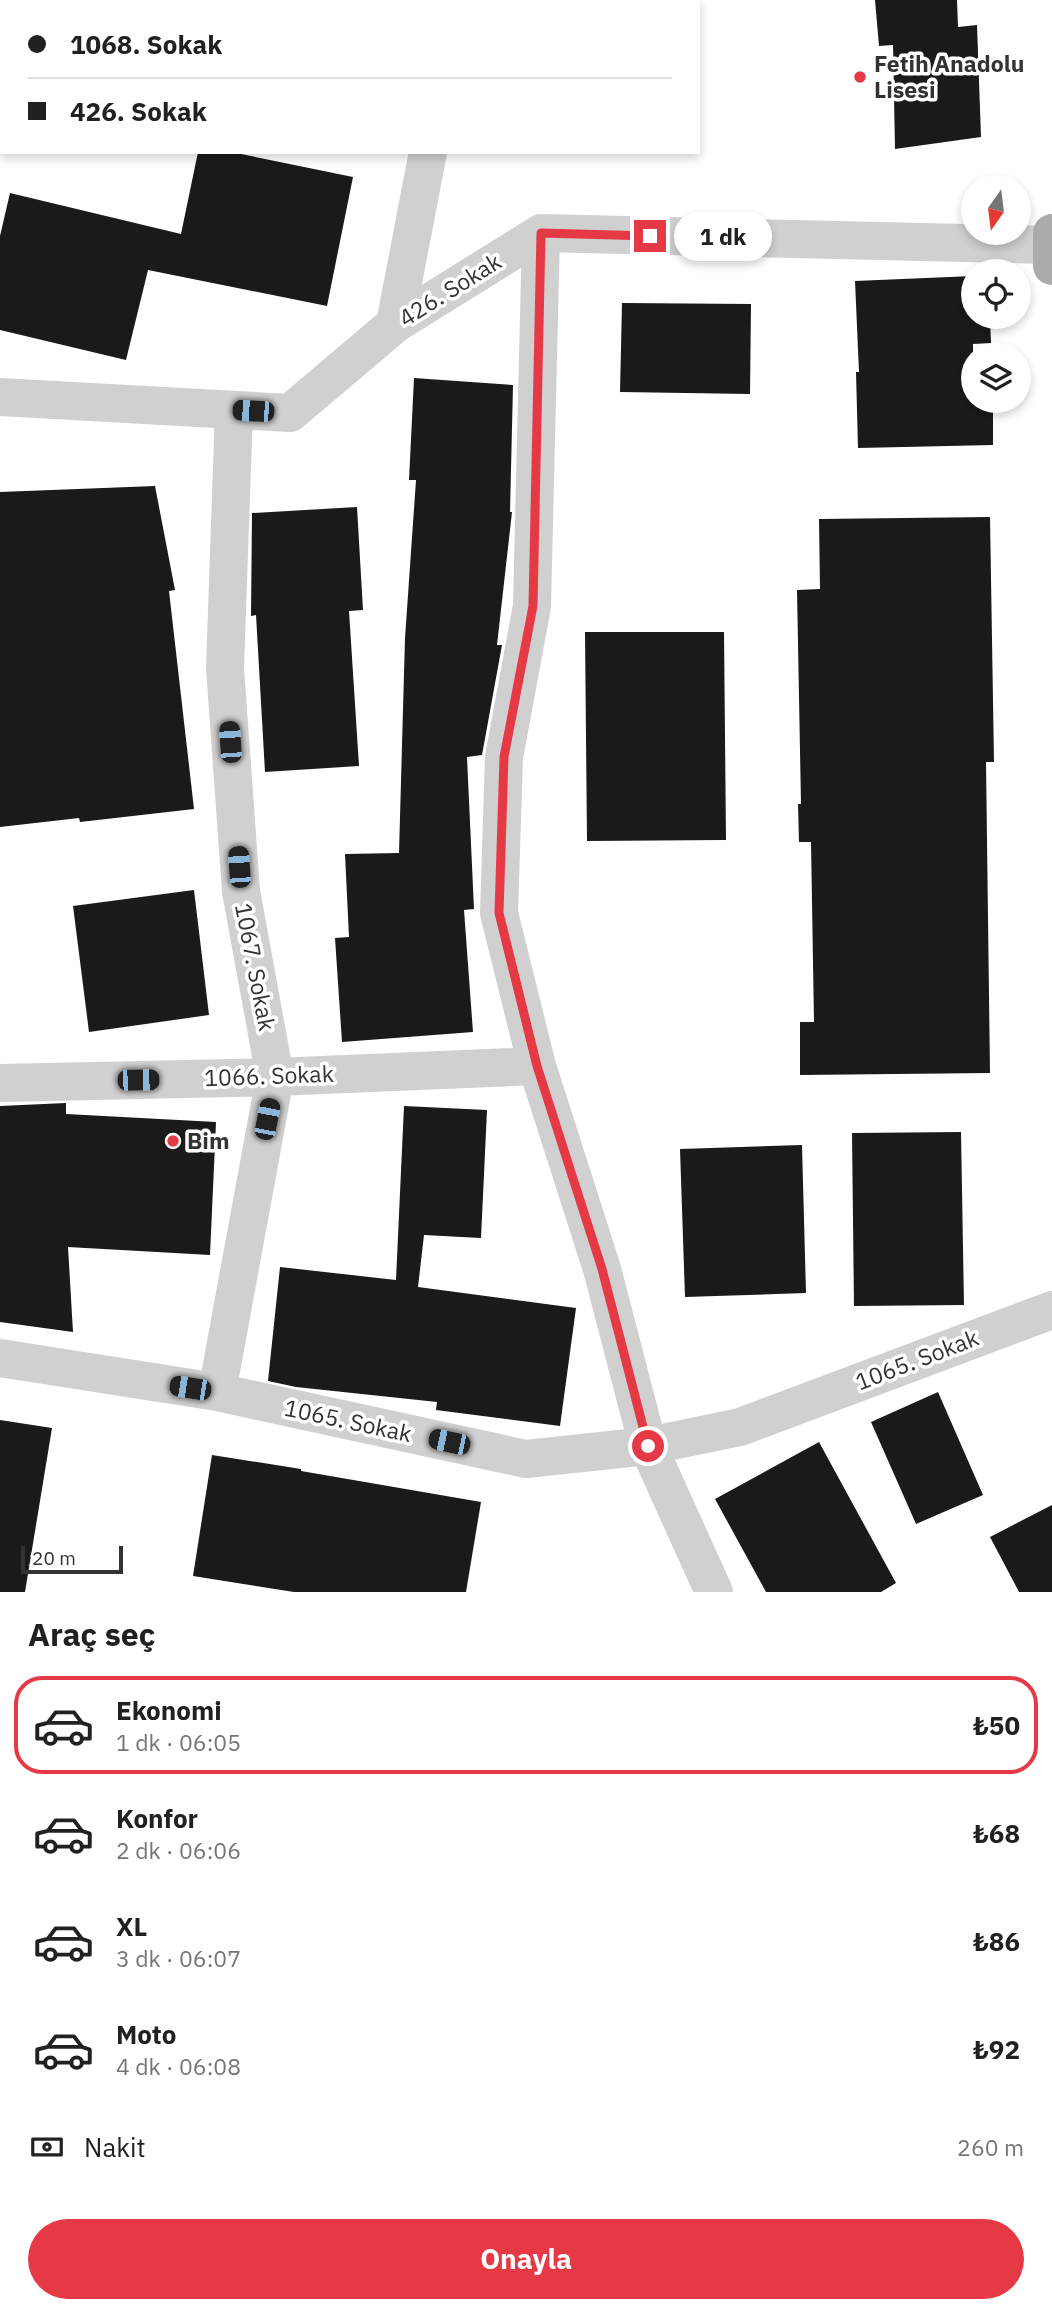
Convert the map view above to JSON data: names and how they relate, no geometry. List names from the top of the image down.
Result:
{
  "streets": {
    "street": [
      "426. Sokak",
      "1067. Sokak",
      "1066. Sokak",
      "1065. Sokak"
    ]
  },
  "crossings": [
    ["426. Sokak", "1067. Sokak"],
    ["1067. Sokak", "1066. Sokak"],
    ["1067. Sokak", "1065. Sokak"]
  ],
  "places": ["Fetih Anadolu Lisesi", "Bim"],
  "scale_bar": "20 m",
  "north": "bottom",
  "page": {
    "banner": ["1068. Sokak", "426. Sokak"],
    "bubble": "1 dk",
    "scale": "20 m",
    "heading": "Araç seç",
    "list": [
      {
        "name": "Ekonomi",
        "note": "1 dk · 06:05",
        "value": "₺50"
      },
      {
        "name": "Konfor",
        "note": "2 dk · 06:06",
        "value": "₺68"
      },
      {
        "name": "XL",
        "note": "3 dk · 06:07",
        "value": "₺86"
      },
      {
        "name": "Moto",
        "note": "4 dk · 06:08",
        "value": "₺92"
      }
    ],
    "pay": ["Nakit", "260 m"],
    "buttons": "Onayla"
  }
}
